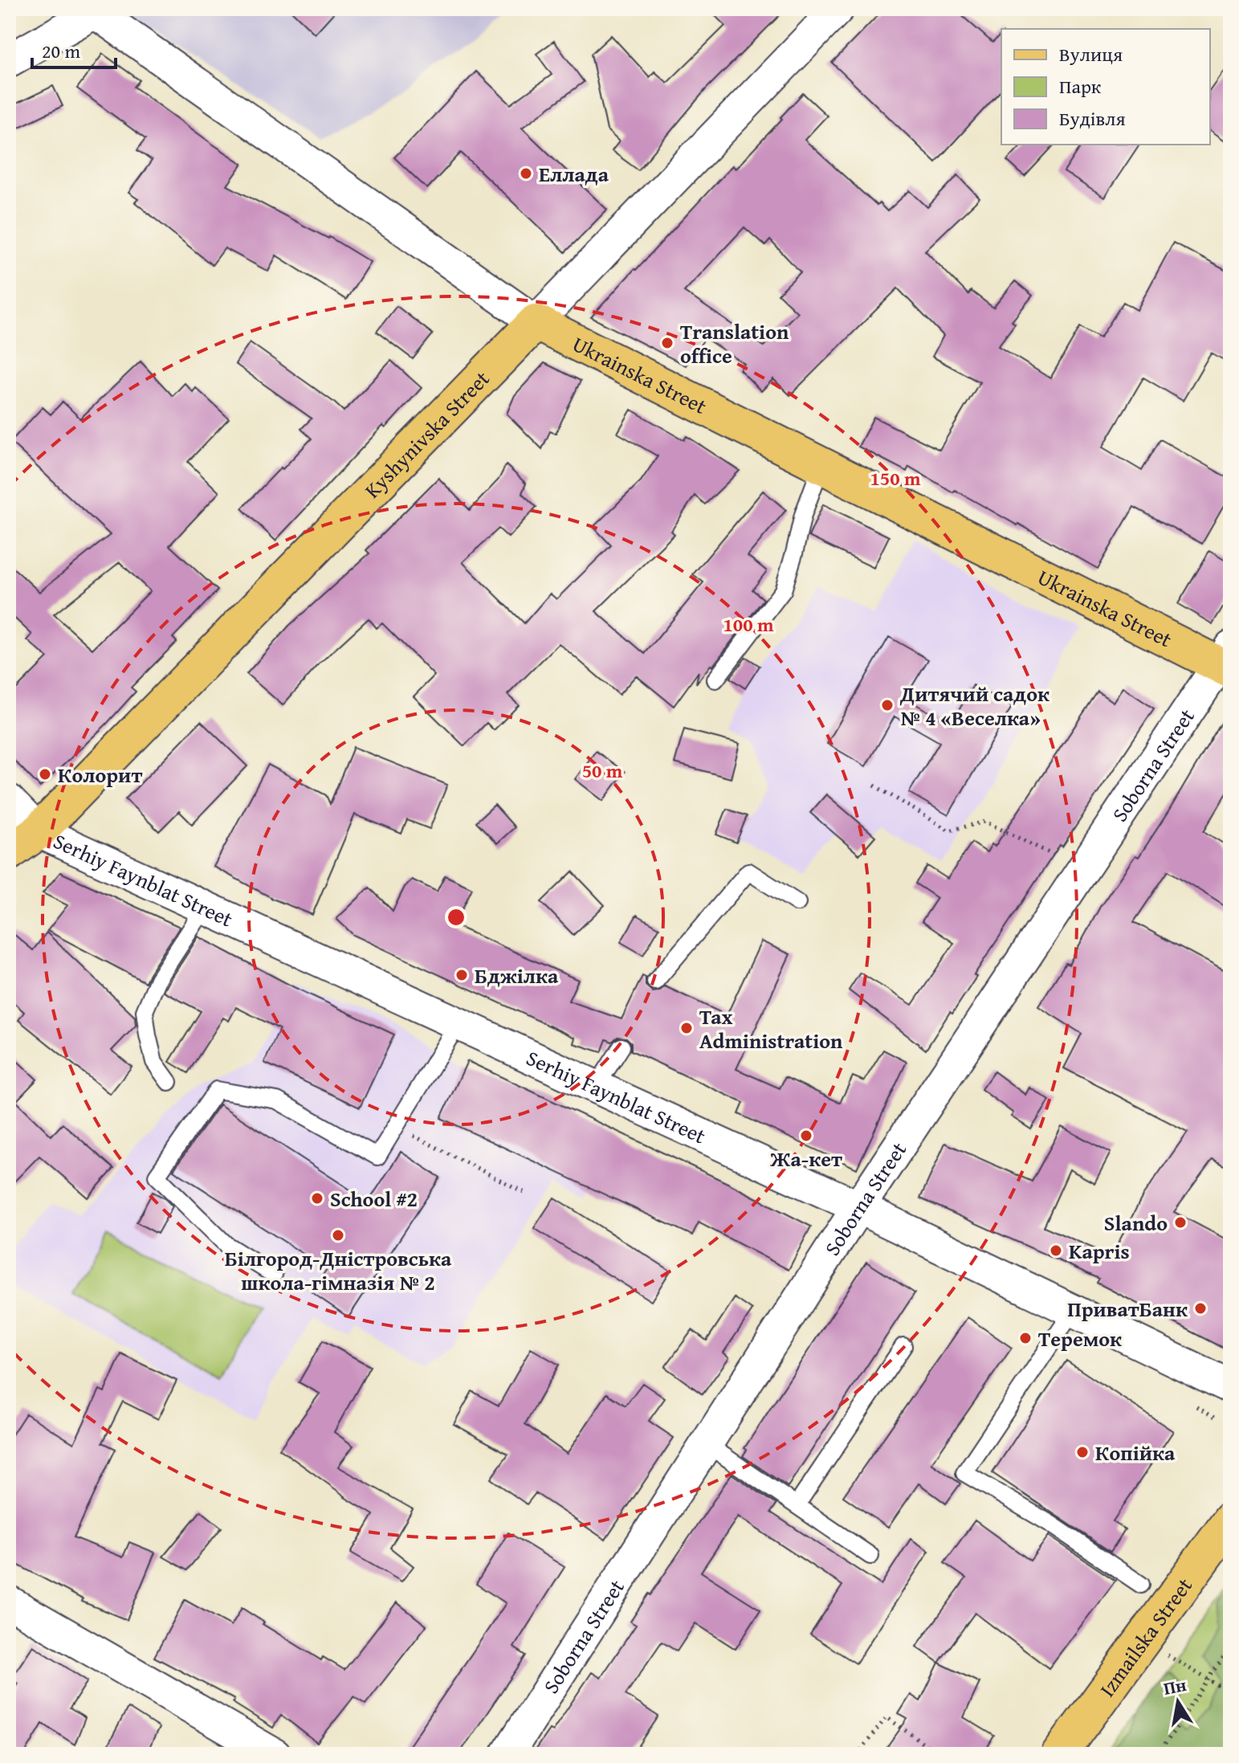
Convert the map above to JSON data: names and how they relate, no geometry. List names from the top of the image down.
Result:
{
  "streets": {
    "main road": ["Ukrainska Street", "Kyshynivska Street", "Izmailska Street"],
    "street": ["Soborna Street", "Serhiy Faynblat Street"]
  },
  "crossings": [
    ["Ukrainska Street", "Kyshynivska Street"],
    ["Ukrainska Street", "Soborna Street"],
    ["Kyshynivska Street", "Serhiy Faynblat Street"],
    ["Soborna Street", "Serhiy Faynblat Street"]
  ],
  "places": [
    "Еллада",
    "Translation office",
    "Дитячий садок № 4 «Веселка»",
    "Колорит",
    "Бджілка",
    "Tax Administration",
    "Жа-кет",
    "School #2",
    "Slando",
    "Білгород-Дністровська школа-гімназія № 2",
    "Kapris",
    "ПриватБанк",
    "Теремок",
    "Копійка"
  ],
  "legend": ["Вулиця", "Парк", "Будівля"],
  "scale_bar": "20 m",
  "north": "top",
  "rings": ["150 m", "100 m", "50 m"]
}
